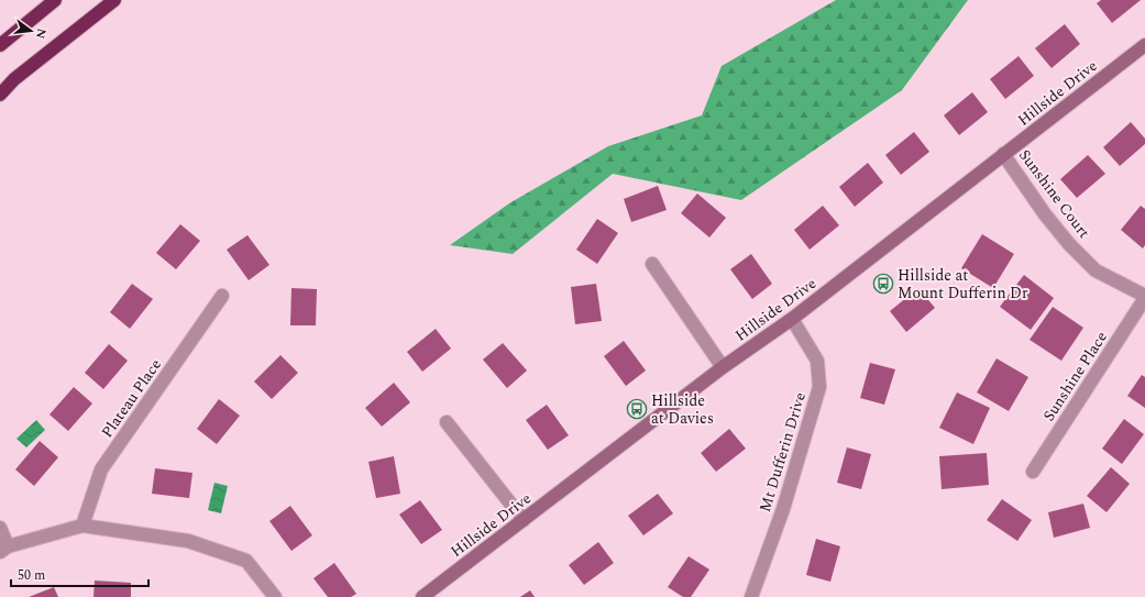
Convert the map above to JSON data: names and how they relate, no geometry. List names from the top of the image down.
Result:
{
  "streets": {
    "street": [
      "Hillside Drive",
      "Sunshine Court",
      "Sunshine Place",
      "Plateau Place",
      "Mt Dufferin Drive"
    ]
  },
  "crossings": [
    ["Hillside Drive", "Sunshine Court"],
    ["Hillside Drive", "Mt Dufferin Drive"],
    ["Sunshine Court", "Sunshine Place"]
  ],
  "places": {
    "bus stop": ["Hillside at Mount Dufferin Dr", "Hillside at Davies"]
  },
  "scale_bar": "50 m",
  "north": "right"
}
